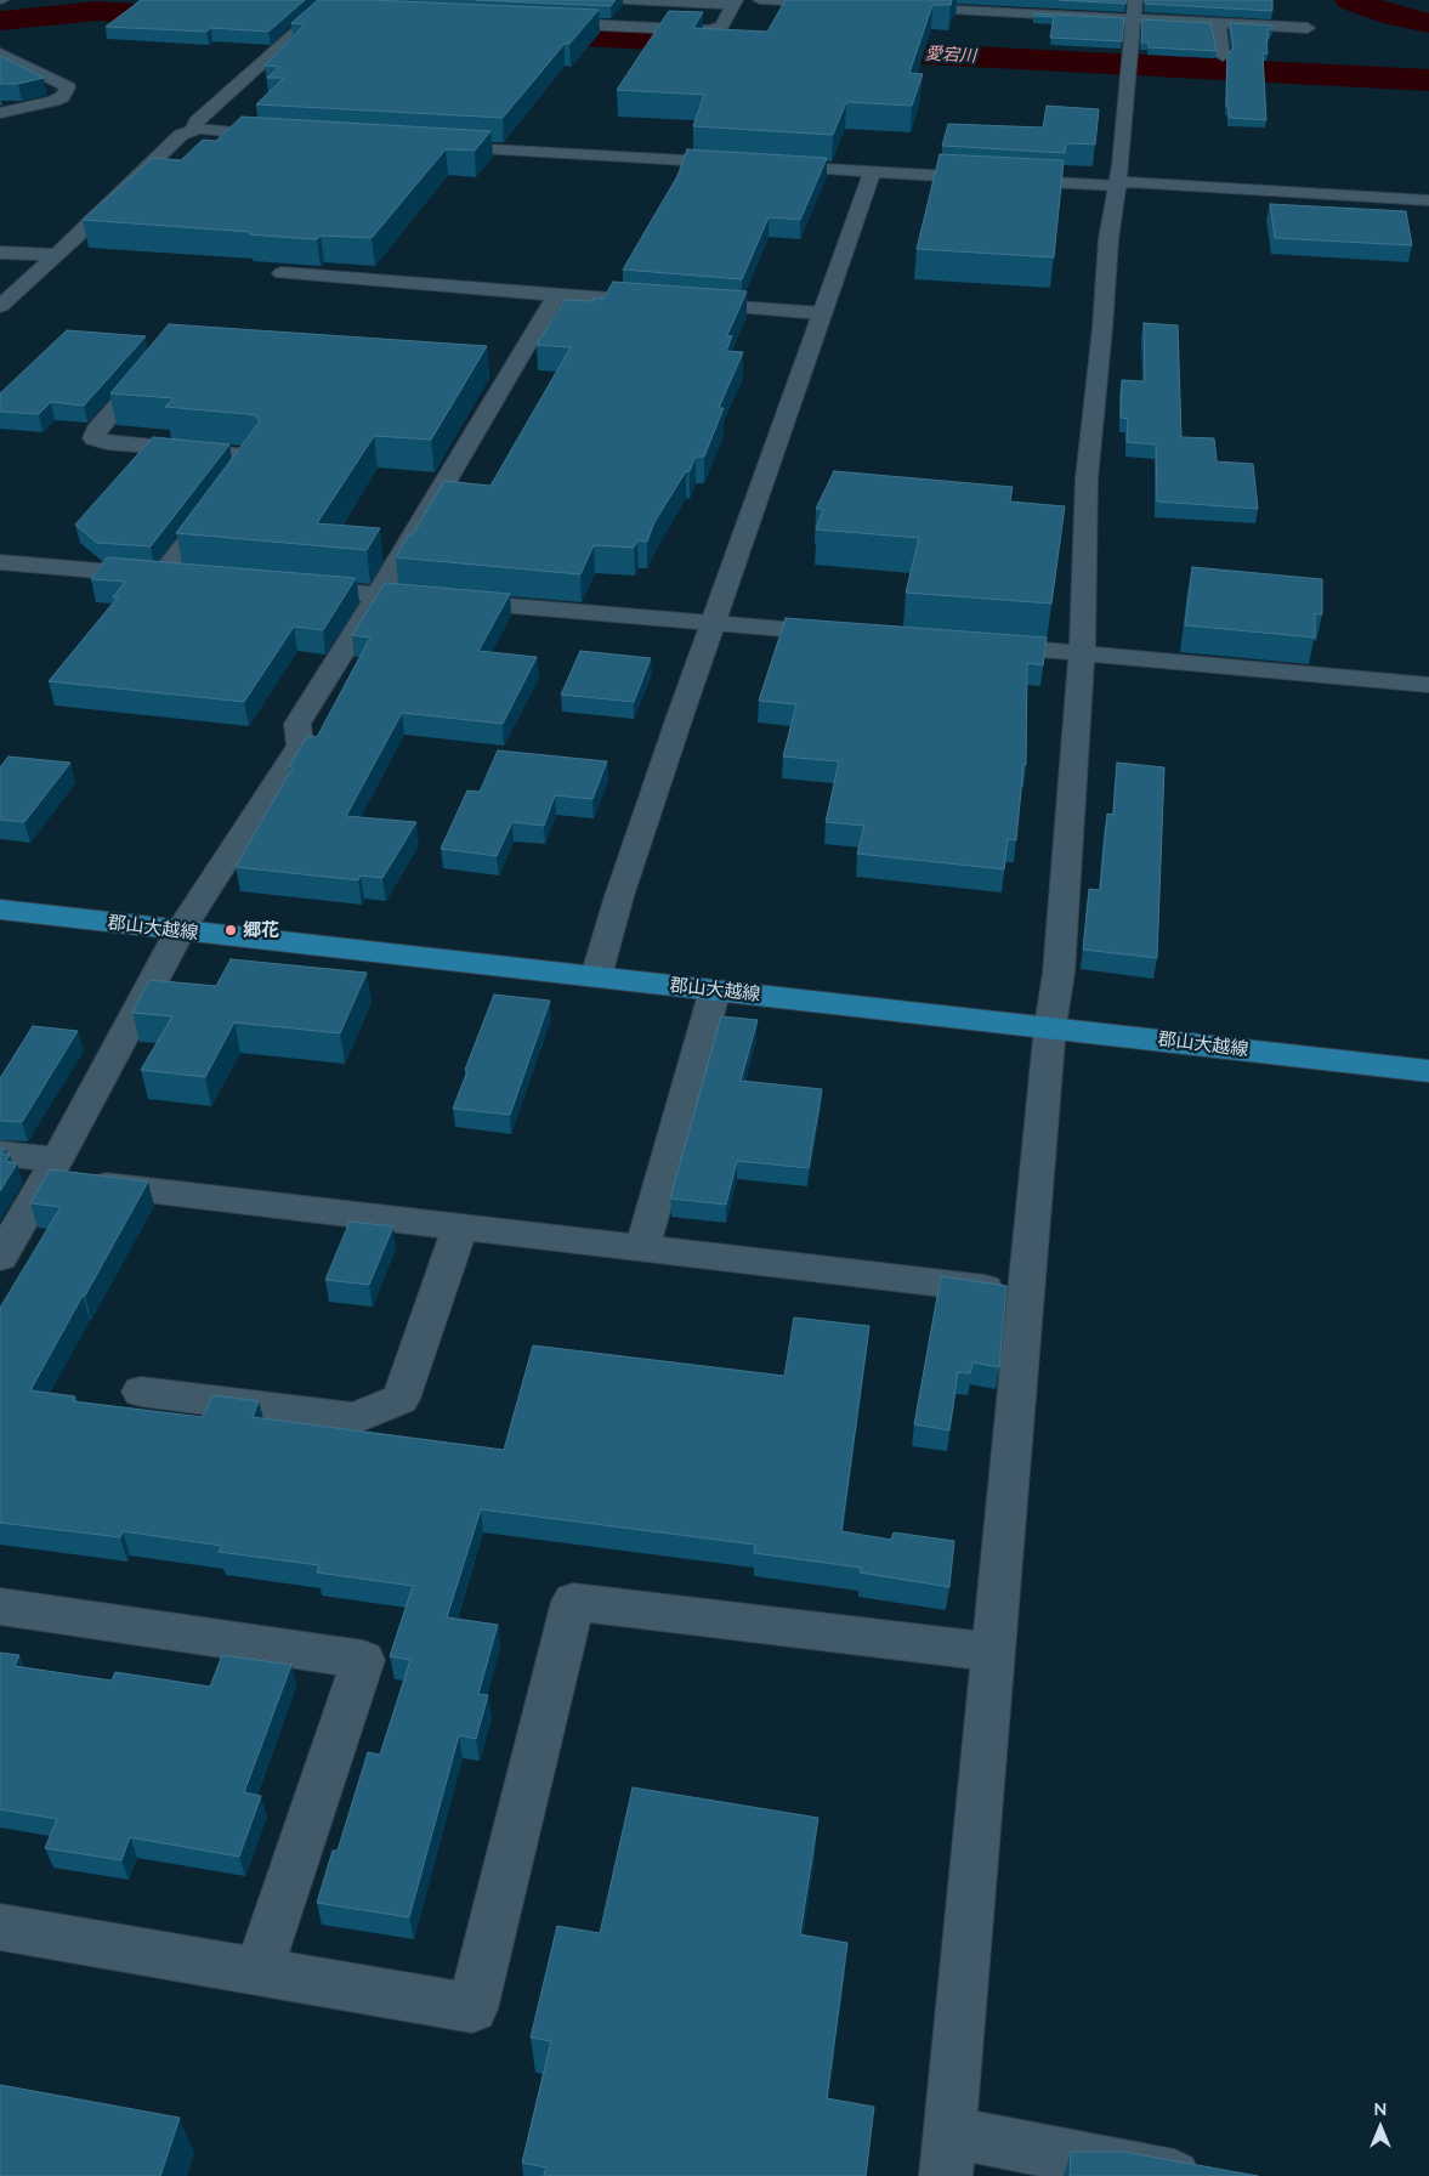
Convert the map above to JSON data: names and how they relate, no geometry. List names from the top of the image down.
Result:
{
  "streets": {
    "main road": ["郡山大越線"]
  },
  "water": ["愛宕川"],
  "places": ["郷花"],
  "north": "top"
}
